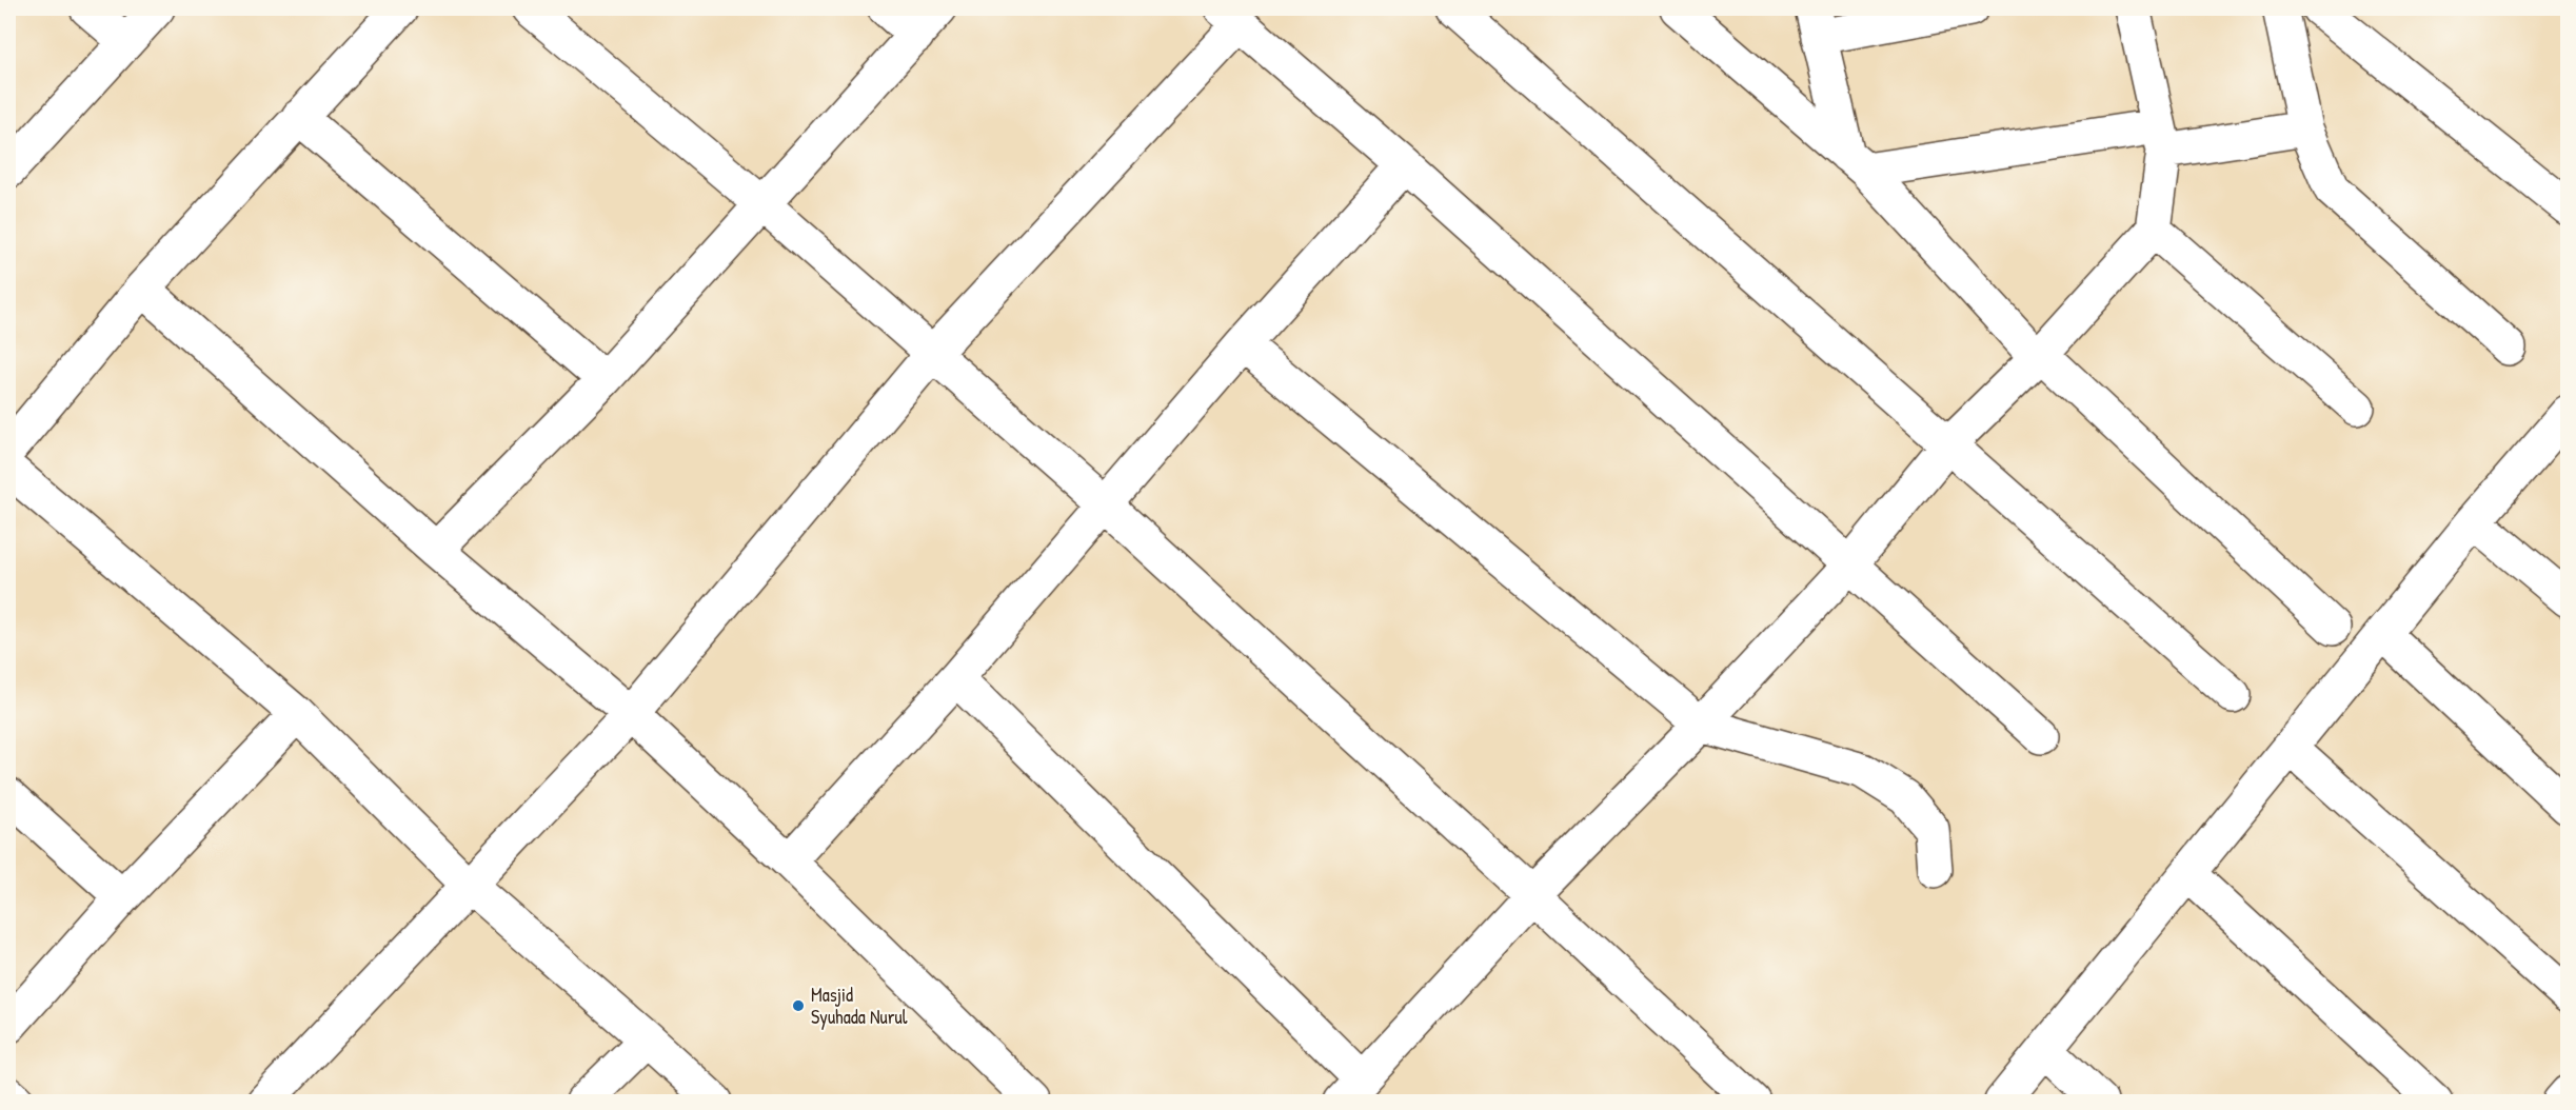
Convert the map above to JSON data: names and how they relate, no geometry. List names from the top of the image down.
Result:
{
  "places": ["Masjid Syuhada Nurul"]
}
